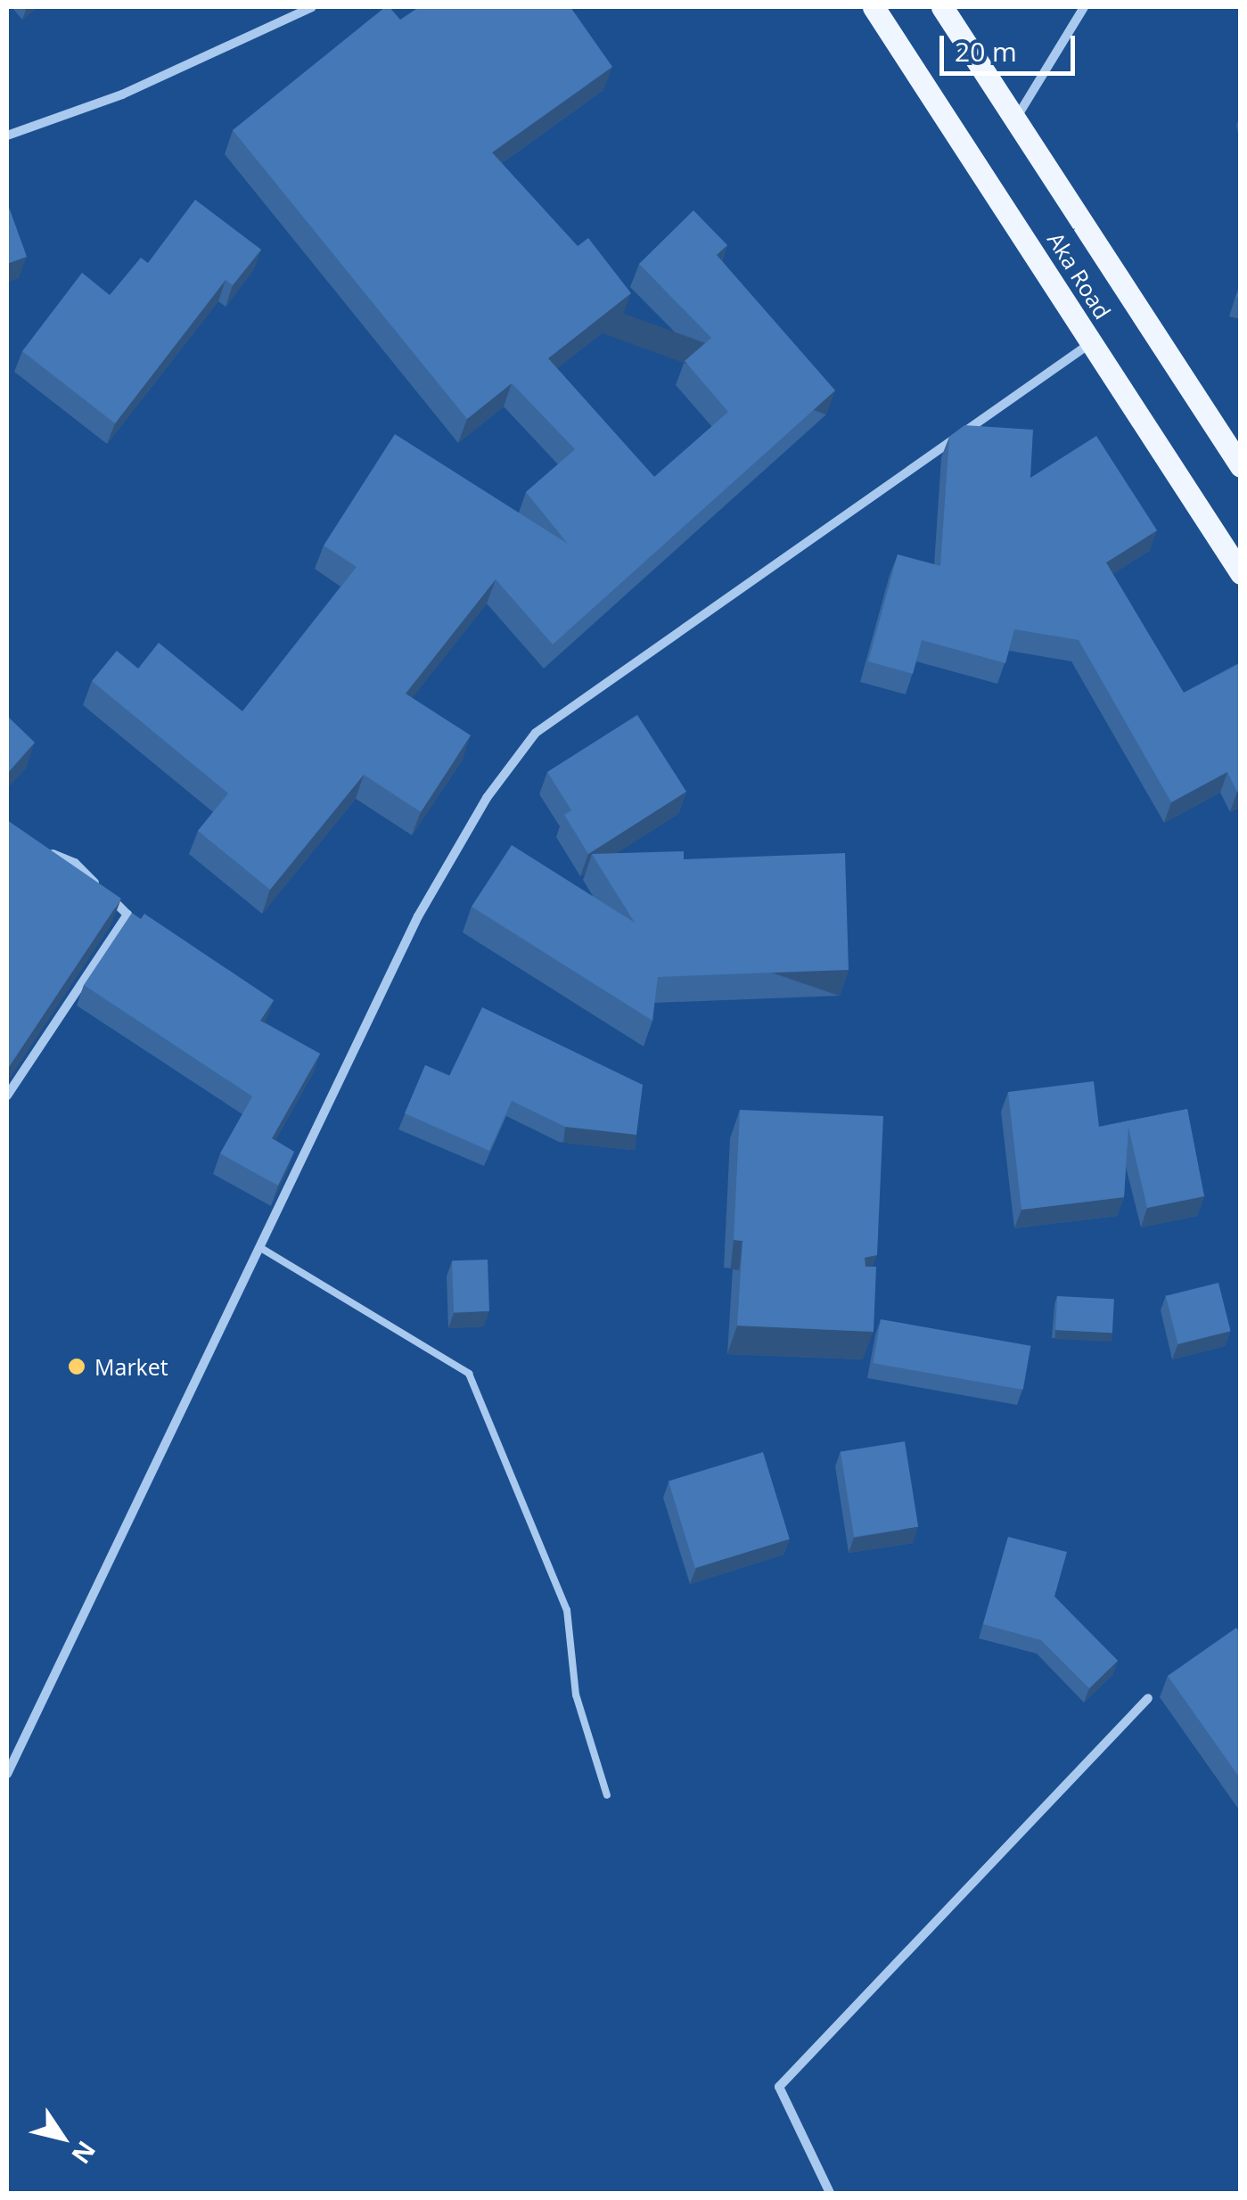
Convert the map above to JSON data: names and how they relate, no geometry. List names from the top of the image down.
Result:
{
  "streets": {
    "main road": ["Aka Road"]
  },
  "places": ["Market"],
  "scale_bar": "20 m",
  "north": "bottom right"
}
